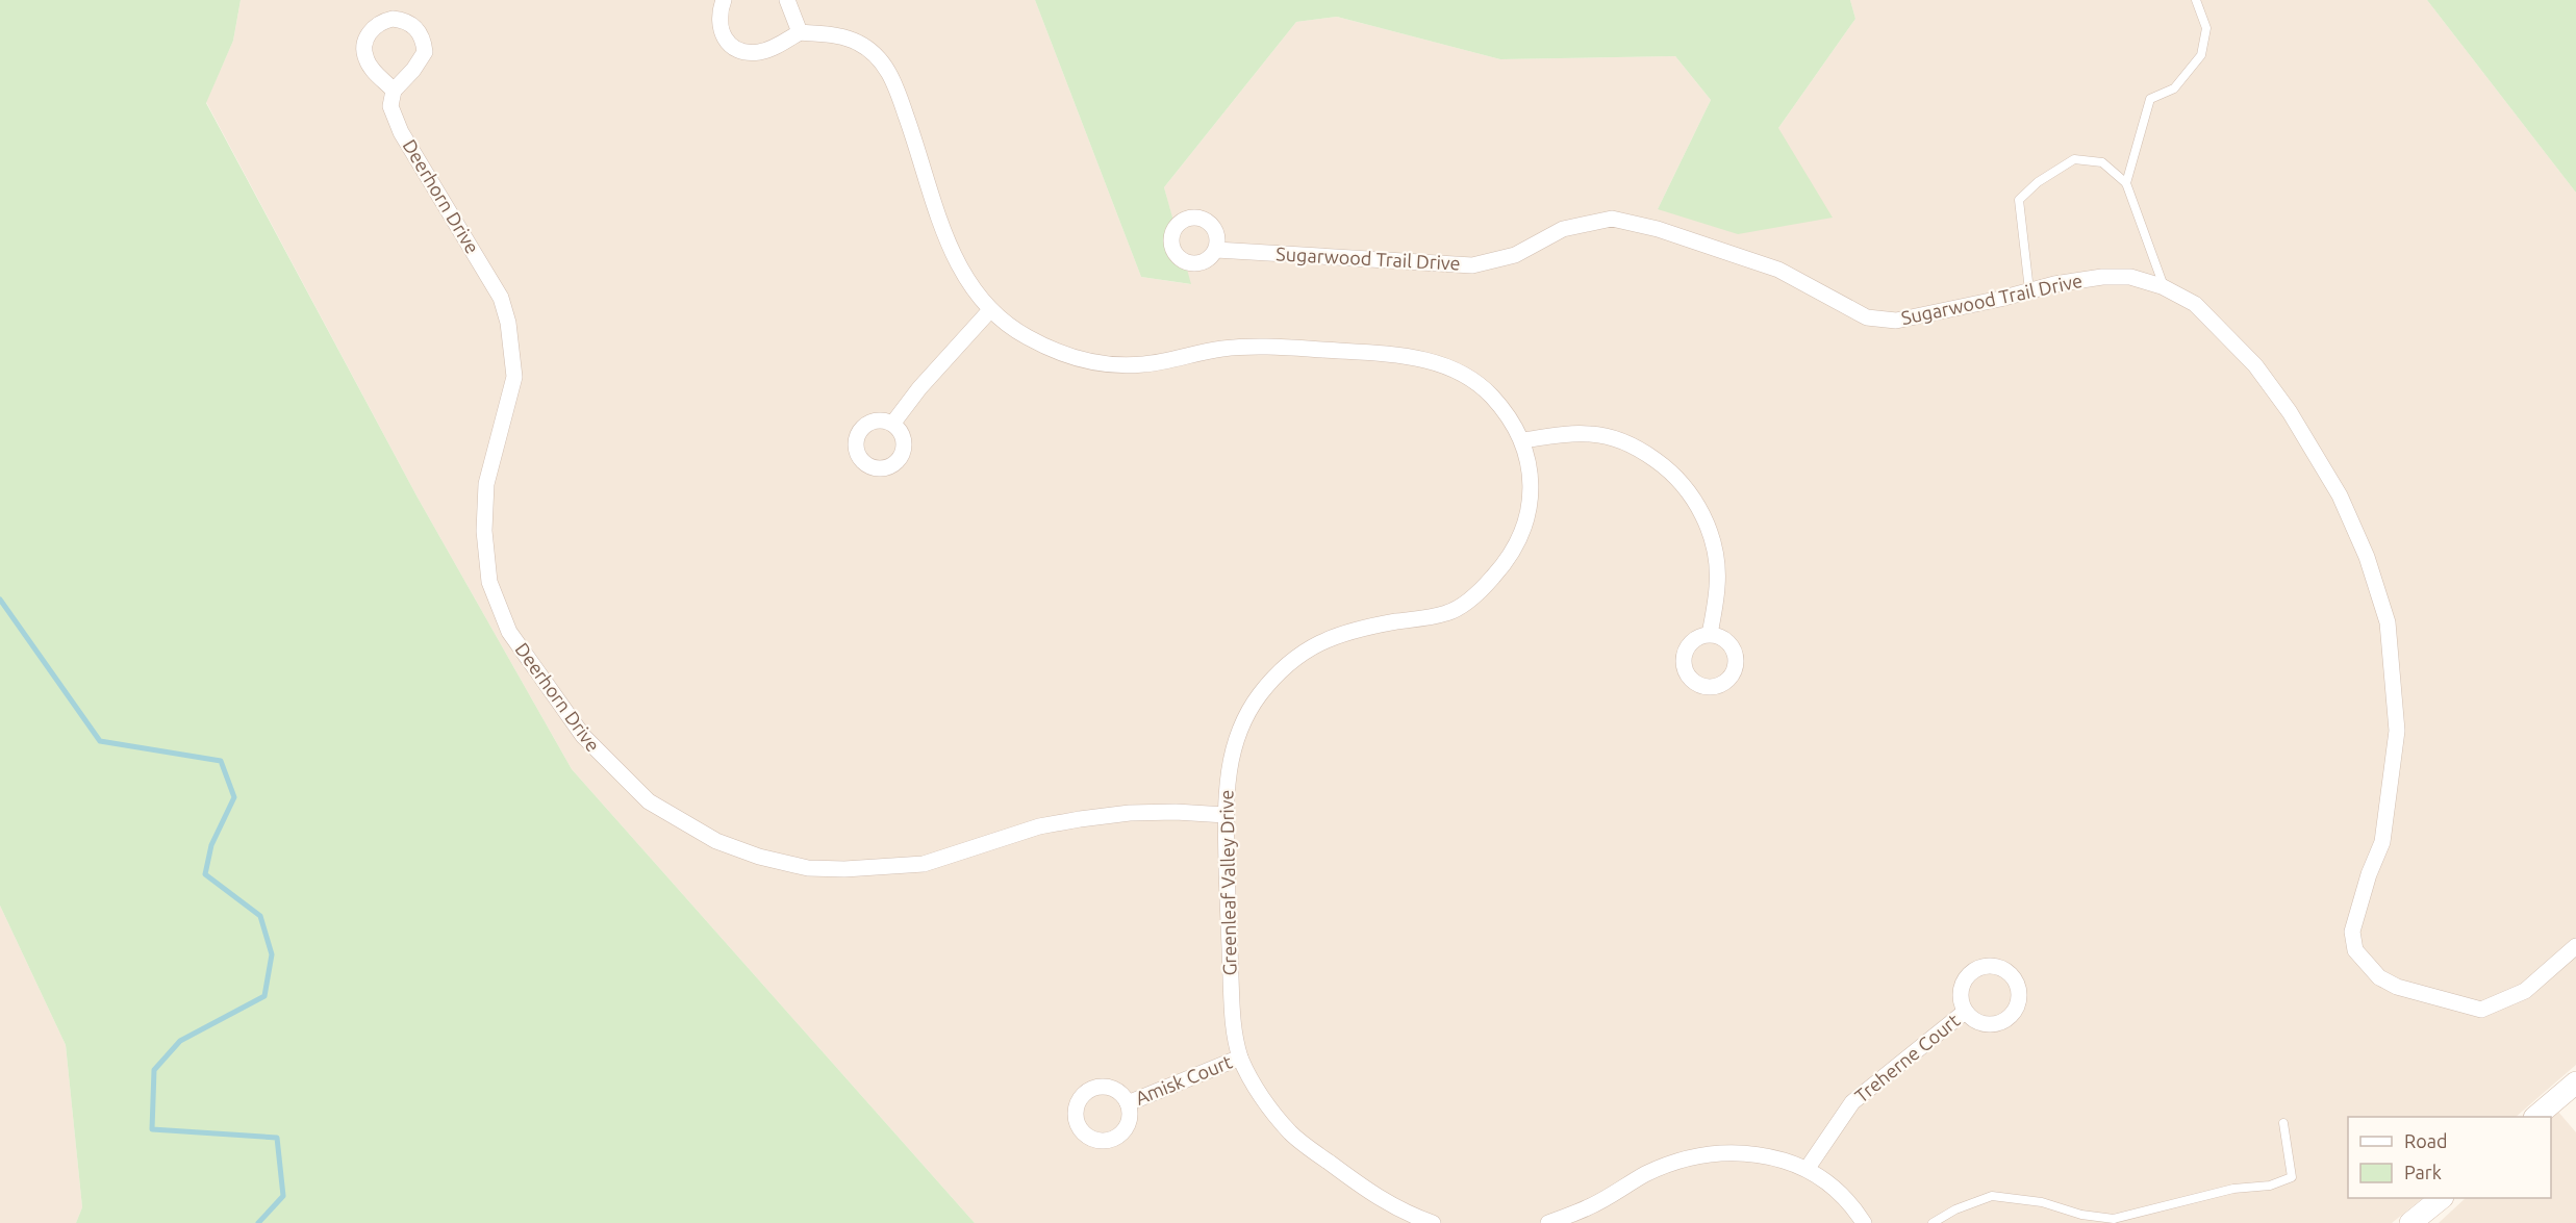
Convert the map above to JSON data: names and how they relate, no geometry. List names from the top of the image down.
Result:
{
  "streets": {
    "street": [
      "Deerhorn Drive",
      "Sugarwood Trail Drive",
      "Greenleaf Valley Drive",
      "Treherne Court",
      "Amisk Court"
    ]
  },
  "crossings": [
    ["Deerhorn Drive", "Greenleaf Valley Drive"],
    ["Greenleaf Valley Drive", "Amisk Court"]
  ],
  "legend": ["Road", "Park"]
}
